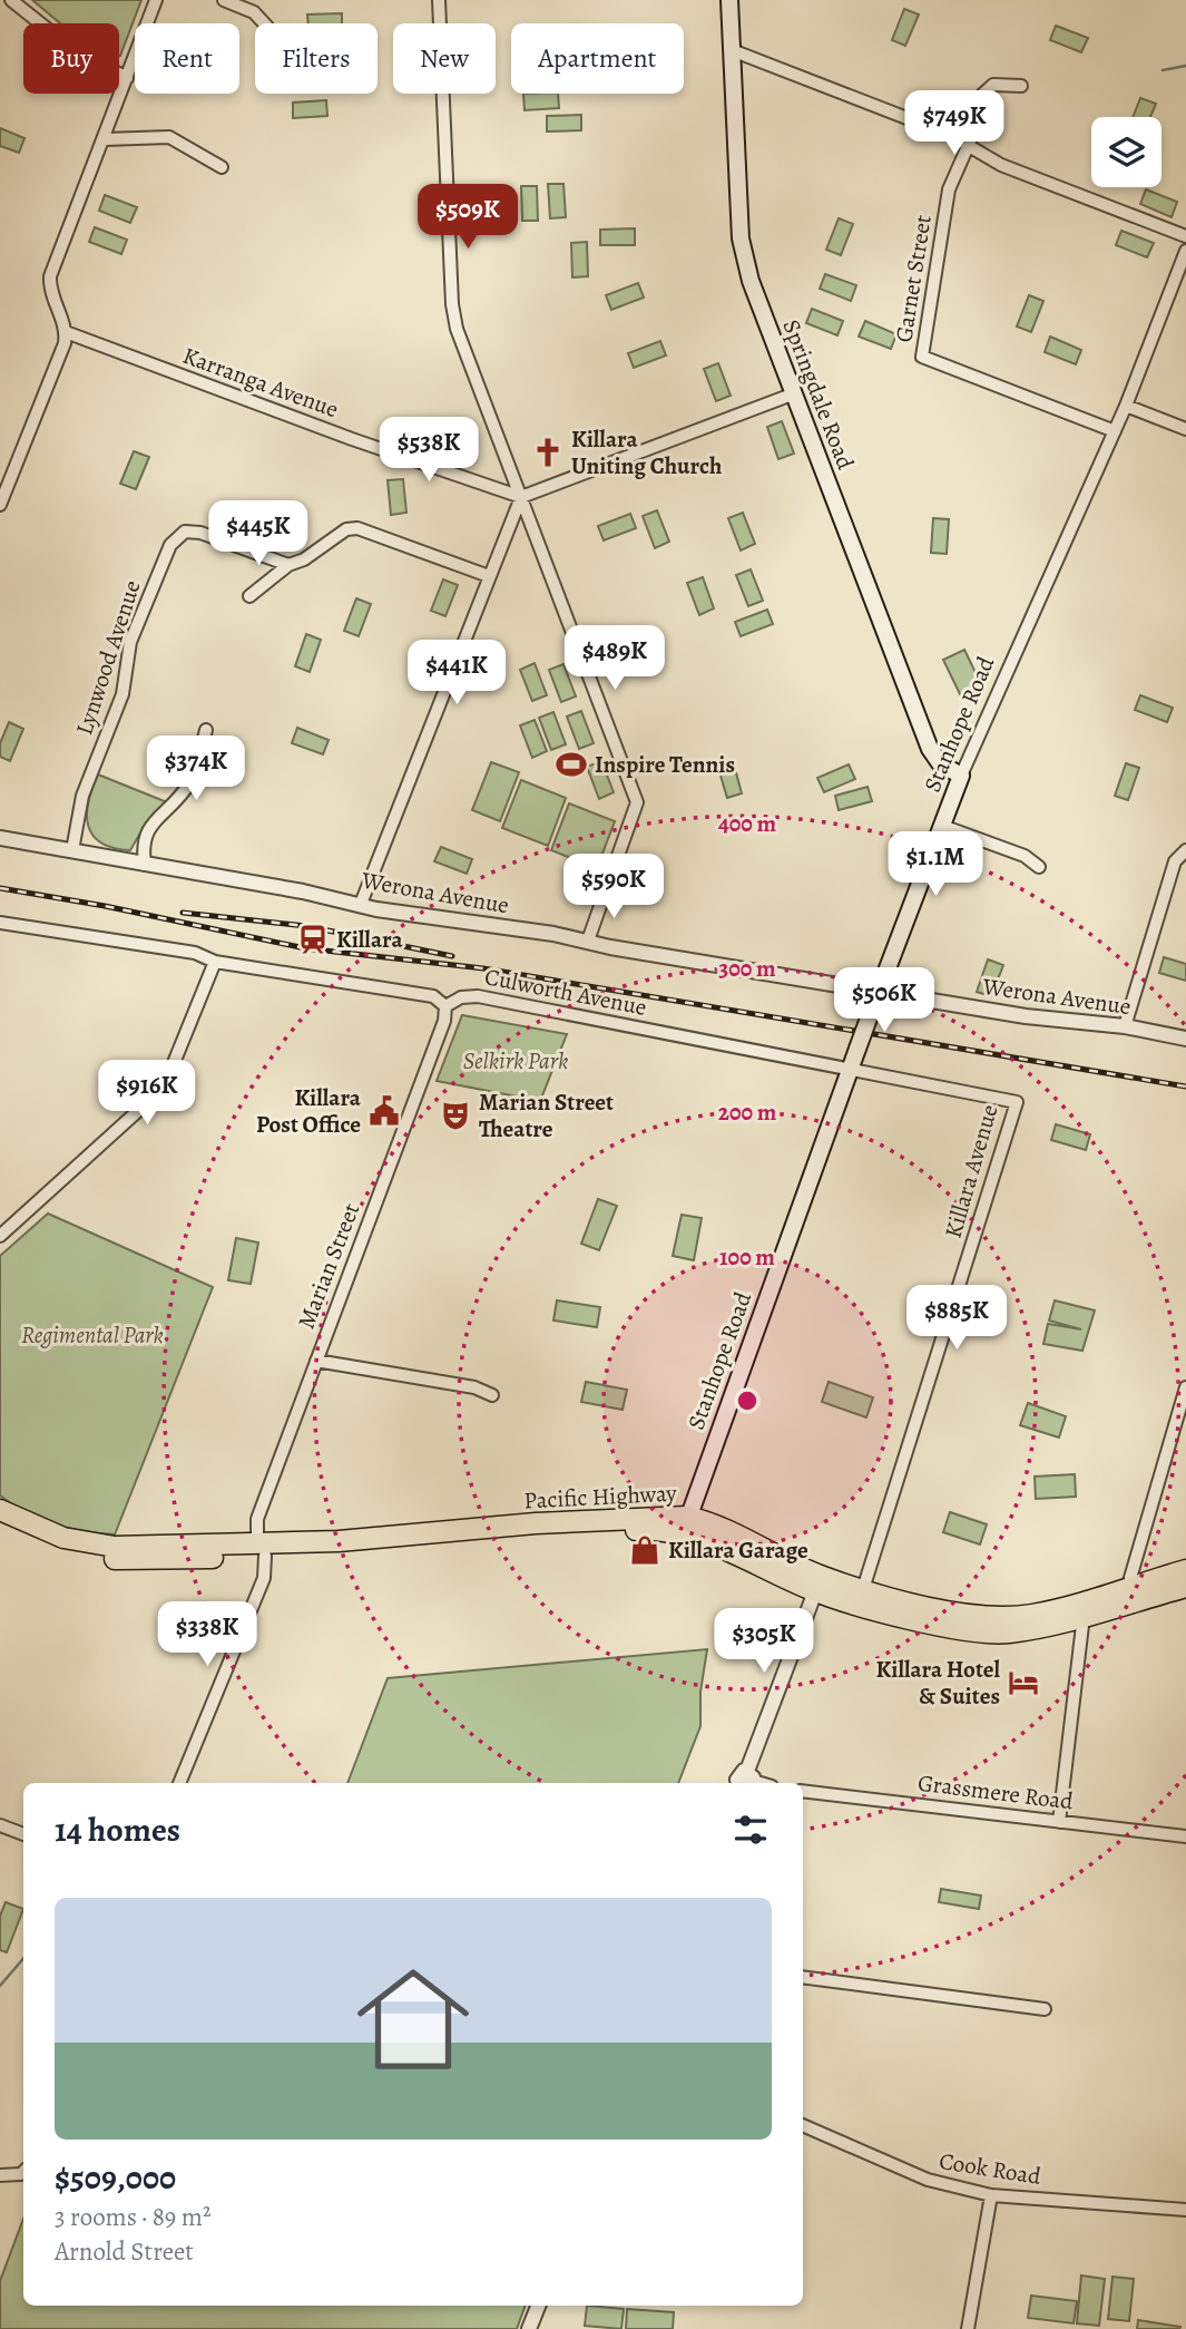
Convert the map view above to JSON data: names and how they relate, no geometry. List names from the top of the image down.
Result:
{
  "streets": {
    "highway": ["Pacific Highway"],
    "main road": ["Springdale Road", "Stanhope Road"],
    "street": [
      "Garnet Street",
      "Karranga Avenue",
      "Lynwood Avenue",
      "Werona Avenue",
      "Culworth Avenue",
      "Killara Avenue",
      "Marian Street",
      "Grassmere Road",
      "Cook Road"
    ]
  },
  "crossings": [
    ["Garnet Street", "Stanhope Road"],
    ["Springdale Road", "Stanhope Road"],
    ["Lynwood Avenue", "Werona Avenue"],
    ["Stanhope Road", "Werona Avenue"],
    ["Stanhope Road", "Culworth Avenue"],
    ["Stanhope Road", "Killara Avenue"],
    ["Stanhope Road", "Pacific Highway"],
    ["Culworth Avenue", "Killara Avenue"],
    ["Culworth Avenue", "Marian Street"],
    ["Killara Avenue", "Pacific Highway"],
    ["Marian Street", "Pacific Highway"]
  ],
  "parks": ["Selkirk Park", "Regimental Park"],
  "places": {
    "church": ["Killara Uniting Church"],
    "sports": ["Inspire Tennis"],
    "station": ["Killara"],
    "public building": ["Killara Post Office"],
    "theatre": ["Marian Street Theatre"],
    "shop": ["Killara Garage"],
    "hotel": ["Killara Hotel & Suites"]
  },
  "page": {
    "chip": [
      "Buy",
      "Rent",
      "Filters",
      "New",
      "Apartment"
    ],
    "price": [
      "$749K",
      "$509K",
      "$538K",
      "$445K",
      "$489K",
      "$441K",
      "$374K",
      "$1.1M",
      "$590K",
      "$506K",
      "$916K",
      "$885K",
      "$338K",
      "$305K"
    ],
    "heading": "14 homes",
    "list": [
      {
        "name": "$509,000",
        "note": "3 rooms · 89 m² · Arnold Street"
      }
    ]
  },
  "rings": [
    "400 m",
    "300 m",
    "200 m",
    "100 m"
  ]
}
